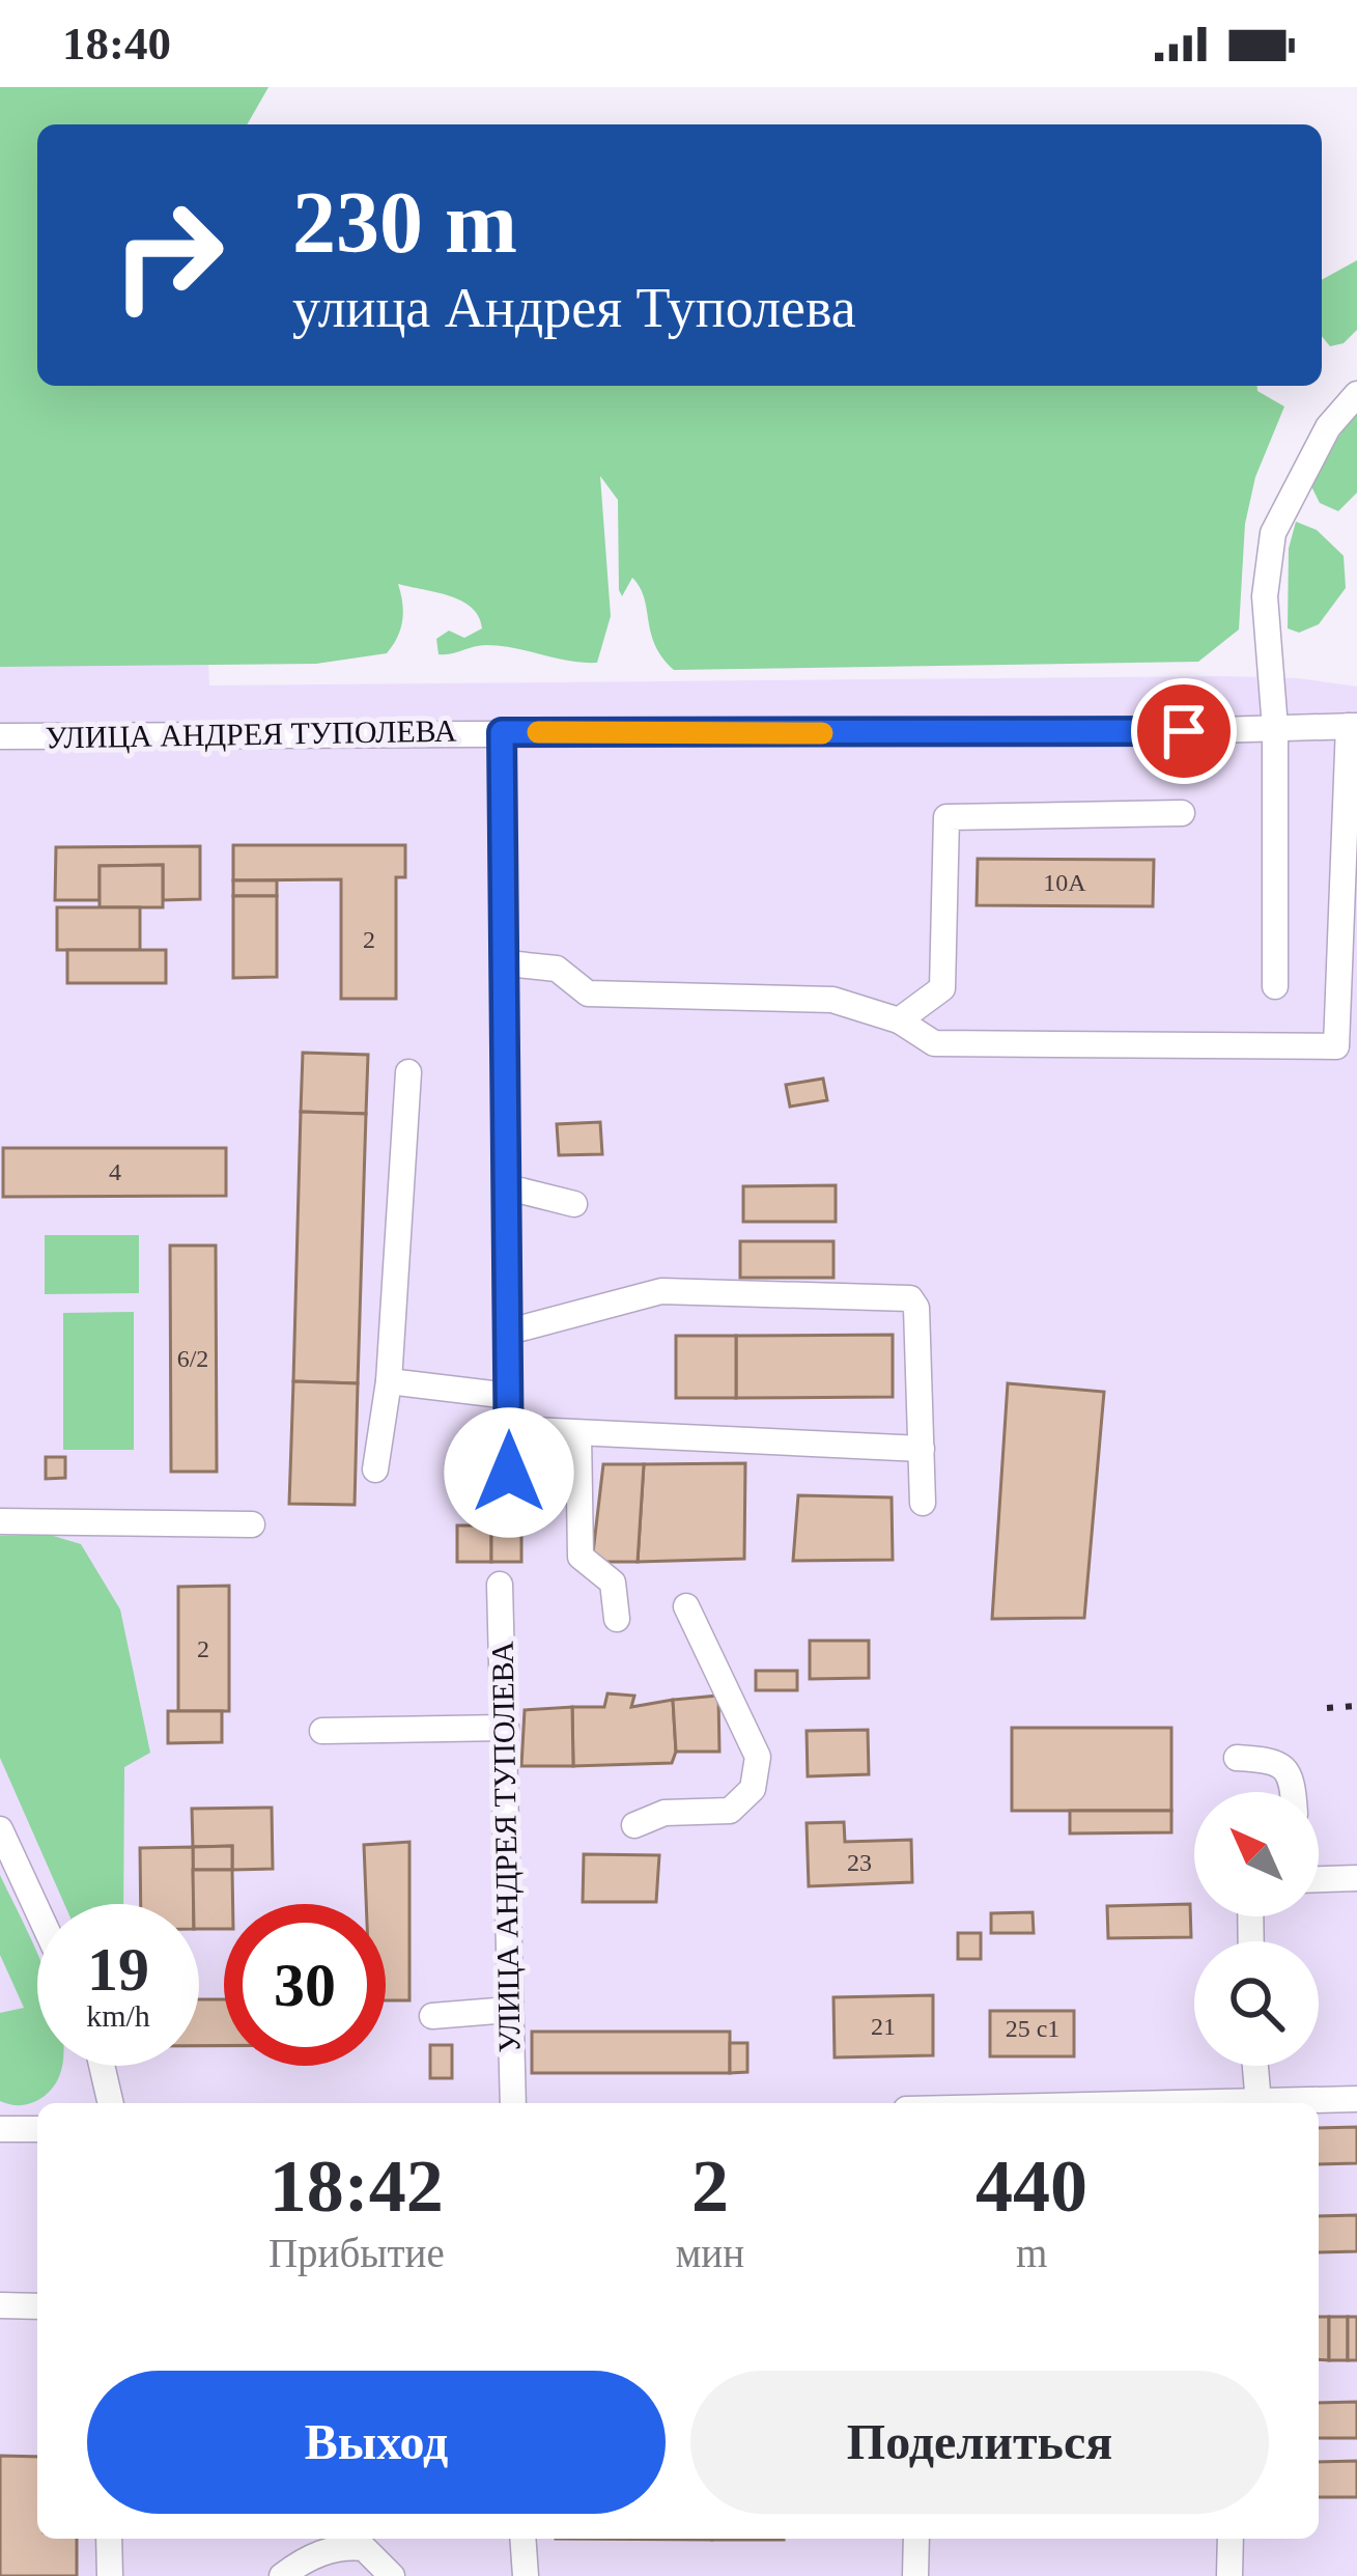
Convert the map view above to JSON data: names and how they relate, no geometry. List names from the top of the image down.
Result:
{
  "streets": {
    "street": ["УЛИЦА АНДРЕЯ ТУПОЛЕВА"]
  },
  "house_numbers": [
    "10А",
    "2",
    "4",
    "6/2",
    "2",
    "23",
    "21",
    "25 с1"
  ],
  "north": "top left",
  "page": {
    "status": "18:40",
    "turn": ["230 m", "улица Андрея Туполева"],
    "speed": "19 km/h",
    "limit": "30",
    "eta": [
      "18:42",
      "Прибытие",
      "2",
      "мин",
      "440",
      "m"
    ],
    "buttons": ["Выход", "Поделиться"]
  }
}
